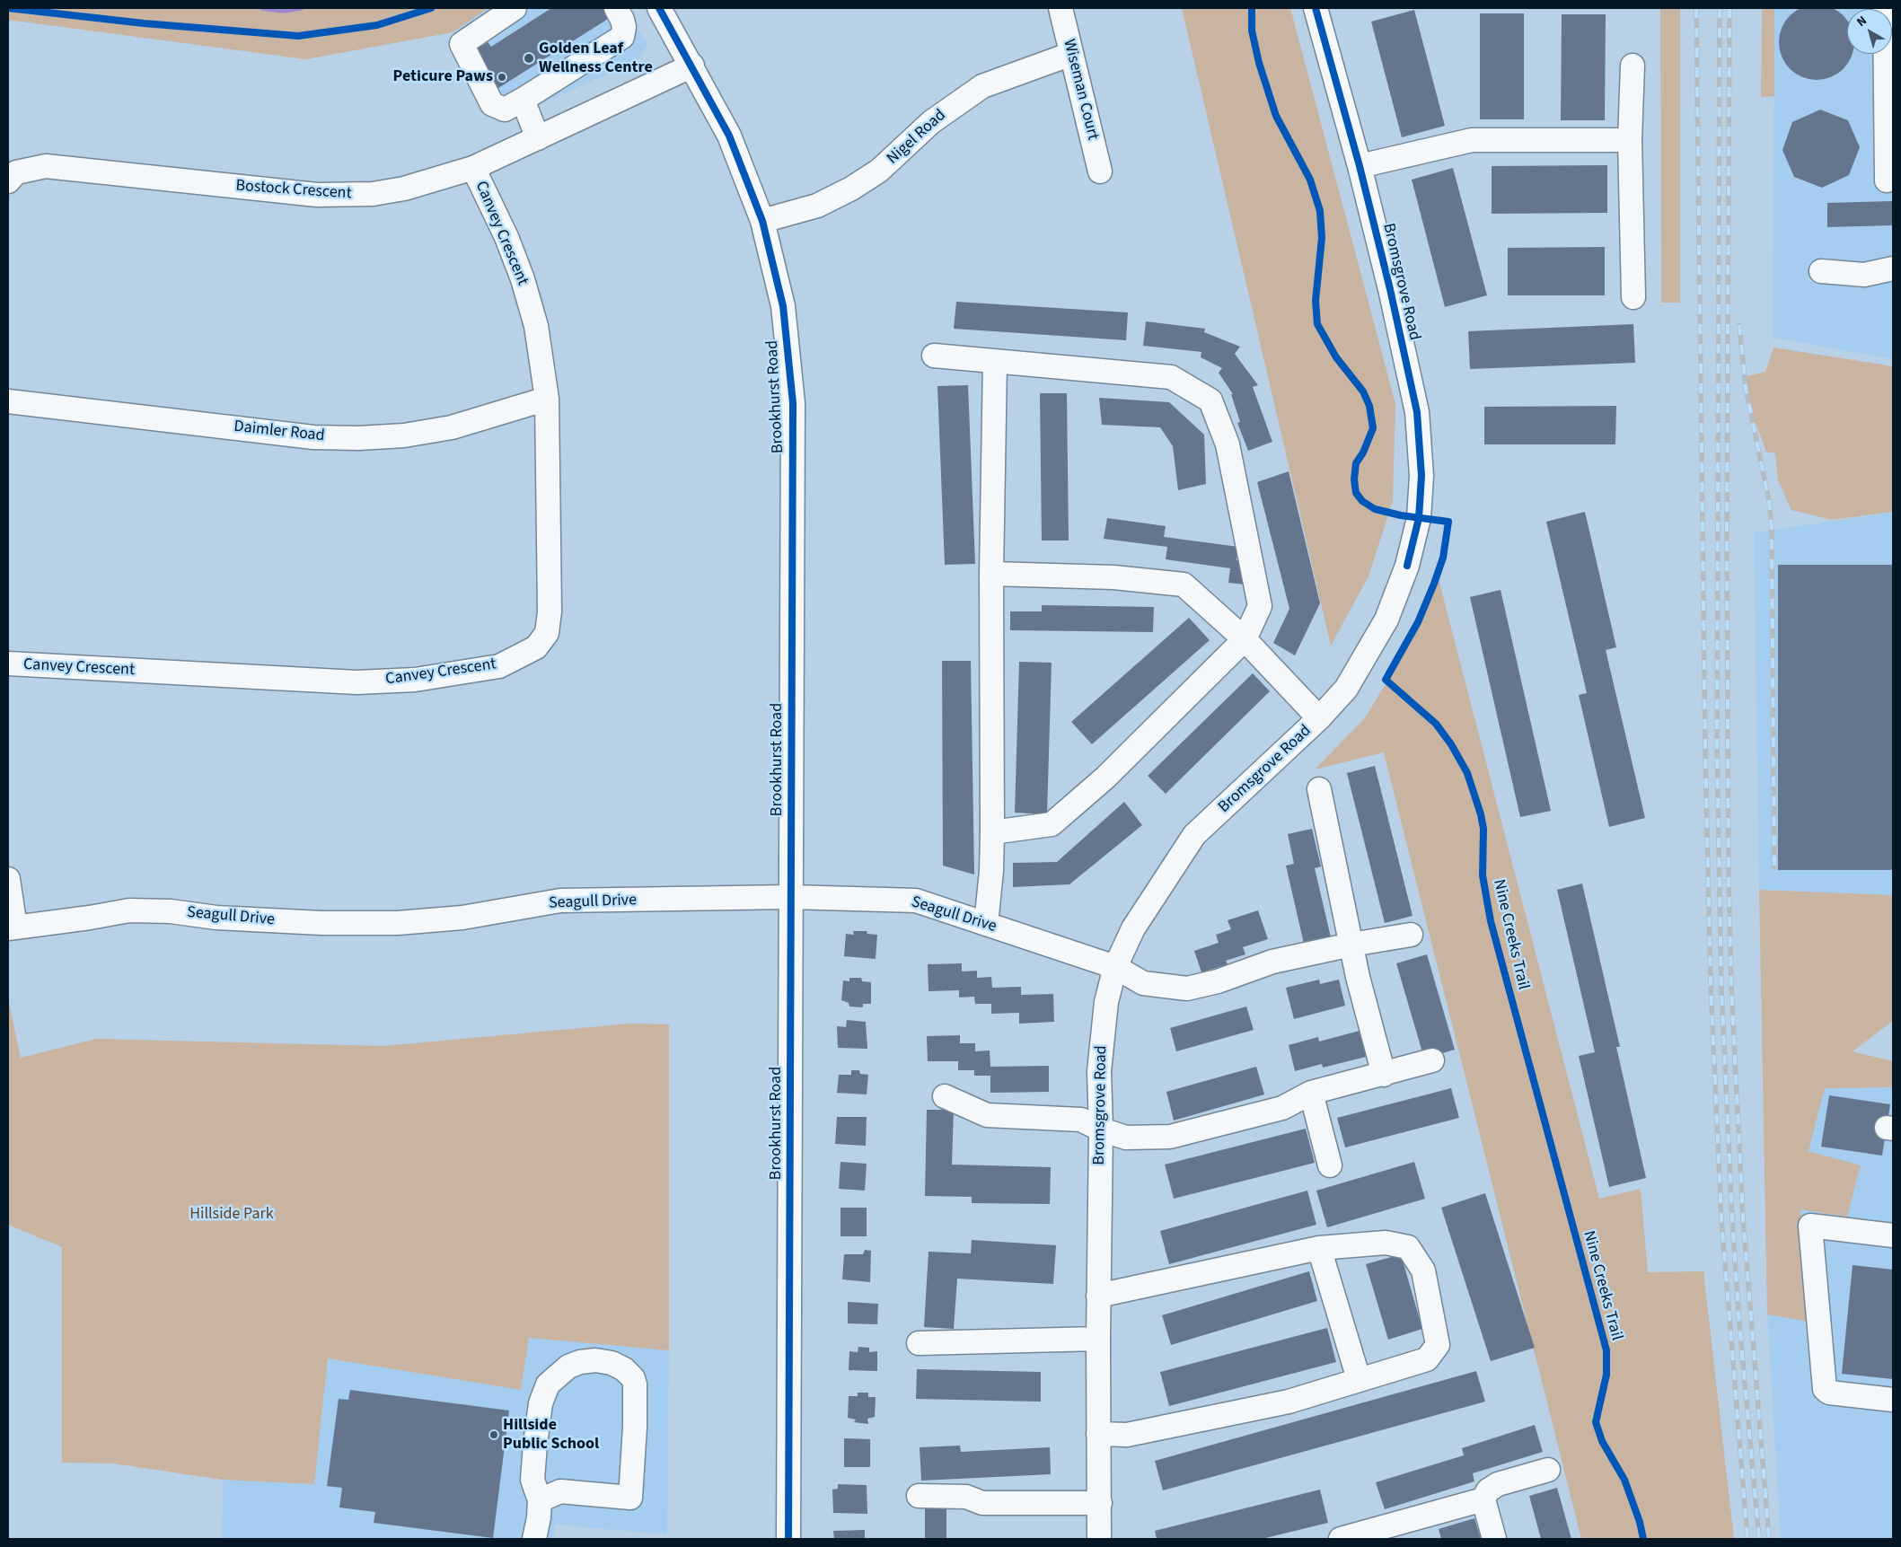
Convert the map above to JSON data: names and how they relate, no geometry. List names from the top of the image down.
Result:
{
  "streets": {
    "street": [
      "Wiseman Court",
      "Nigel Road",
      "Bostock Crescent",
      "Canvey Crescent",
      "Bromsgrove Road",
      "Brookhurst Road",
      "Daimler Road",
      "Seagull Drive"
    ],
    "cycle path": ["Nine Creeks Trail"]
  },
  "crossings": [
    ["Wiseman Court", "Nigel Road"],
    ["Nigel Road", "Brookhurst Road"],
    ["Bostock Crescent", "Canvey Crescent"],
    ["Bostock Crescent", "Brookhurst Road"],
    ["Canvey Crescent", "Daimler Road"],
    ["Bromsgrove Road", "Seagull Drive"],
    ["Brookhurst Road", "Seagull Drive"]
  ],
  "parks": ["Hillside Park"],
  "places": ["Golden Leaf Wellness Centre", "Peticure Paws", "Hillside Public School"],
  "north": "top left"
}
